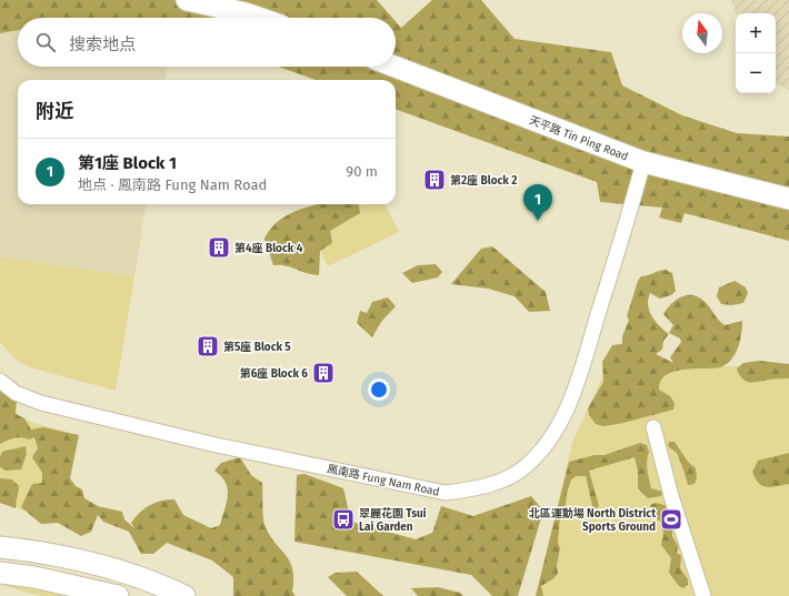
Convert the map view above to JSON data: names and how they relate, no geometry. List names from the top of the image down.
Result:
{
  "streets": {
    "street": ["天平路 Tin Ping Road", "鳳南路 Fung Nam Road"]
  },
  "crossings": [
    ["天平路 Tin Ping Road", "鳳南路 Fung Nam Road"]
  ],
  "places": {
    "building": [
      "第2座 Block 2",
      "第4座 Block 4",
      "第5座 Block 5",
      "第6座 Block 6"
    ],
    "bus stop": ["翠麗花園 Tsui Lai Garden"],
    "sports": ["北區運動場 North District Sports Ground"]
  },
  "north": "top",
  "page": {
    "map_buttons": ["+", "−"],
    "search": "搜索地点",
    "heading": "附近",
    "list": [
      {
        "mark": "1",
        "name": "第1座 Block 1",
        "note": "地点 · 鳳南路 Fung Nam Road",
        "value": "90 m"
      }
    ],
    "pins": "1"
  }
}
